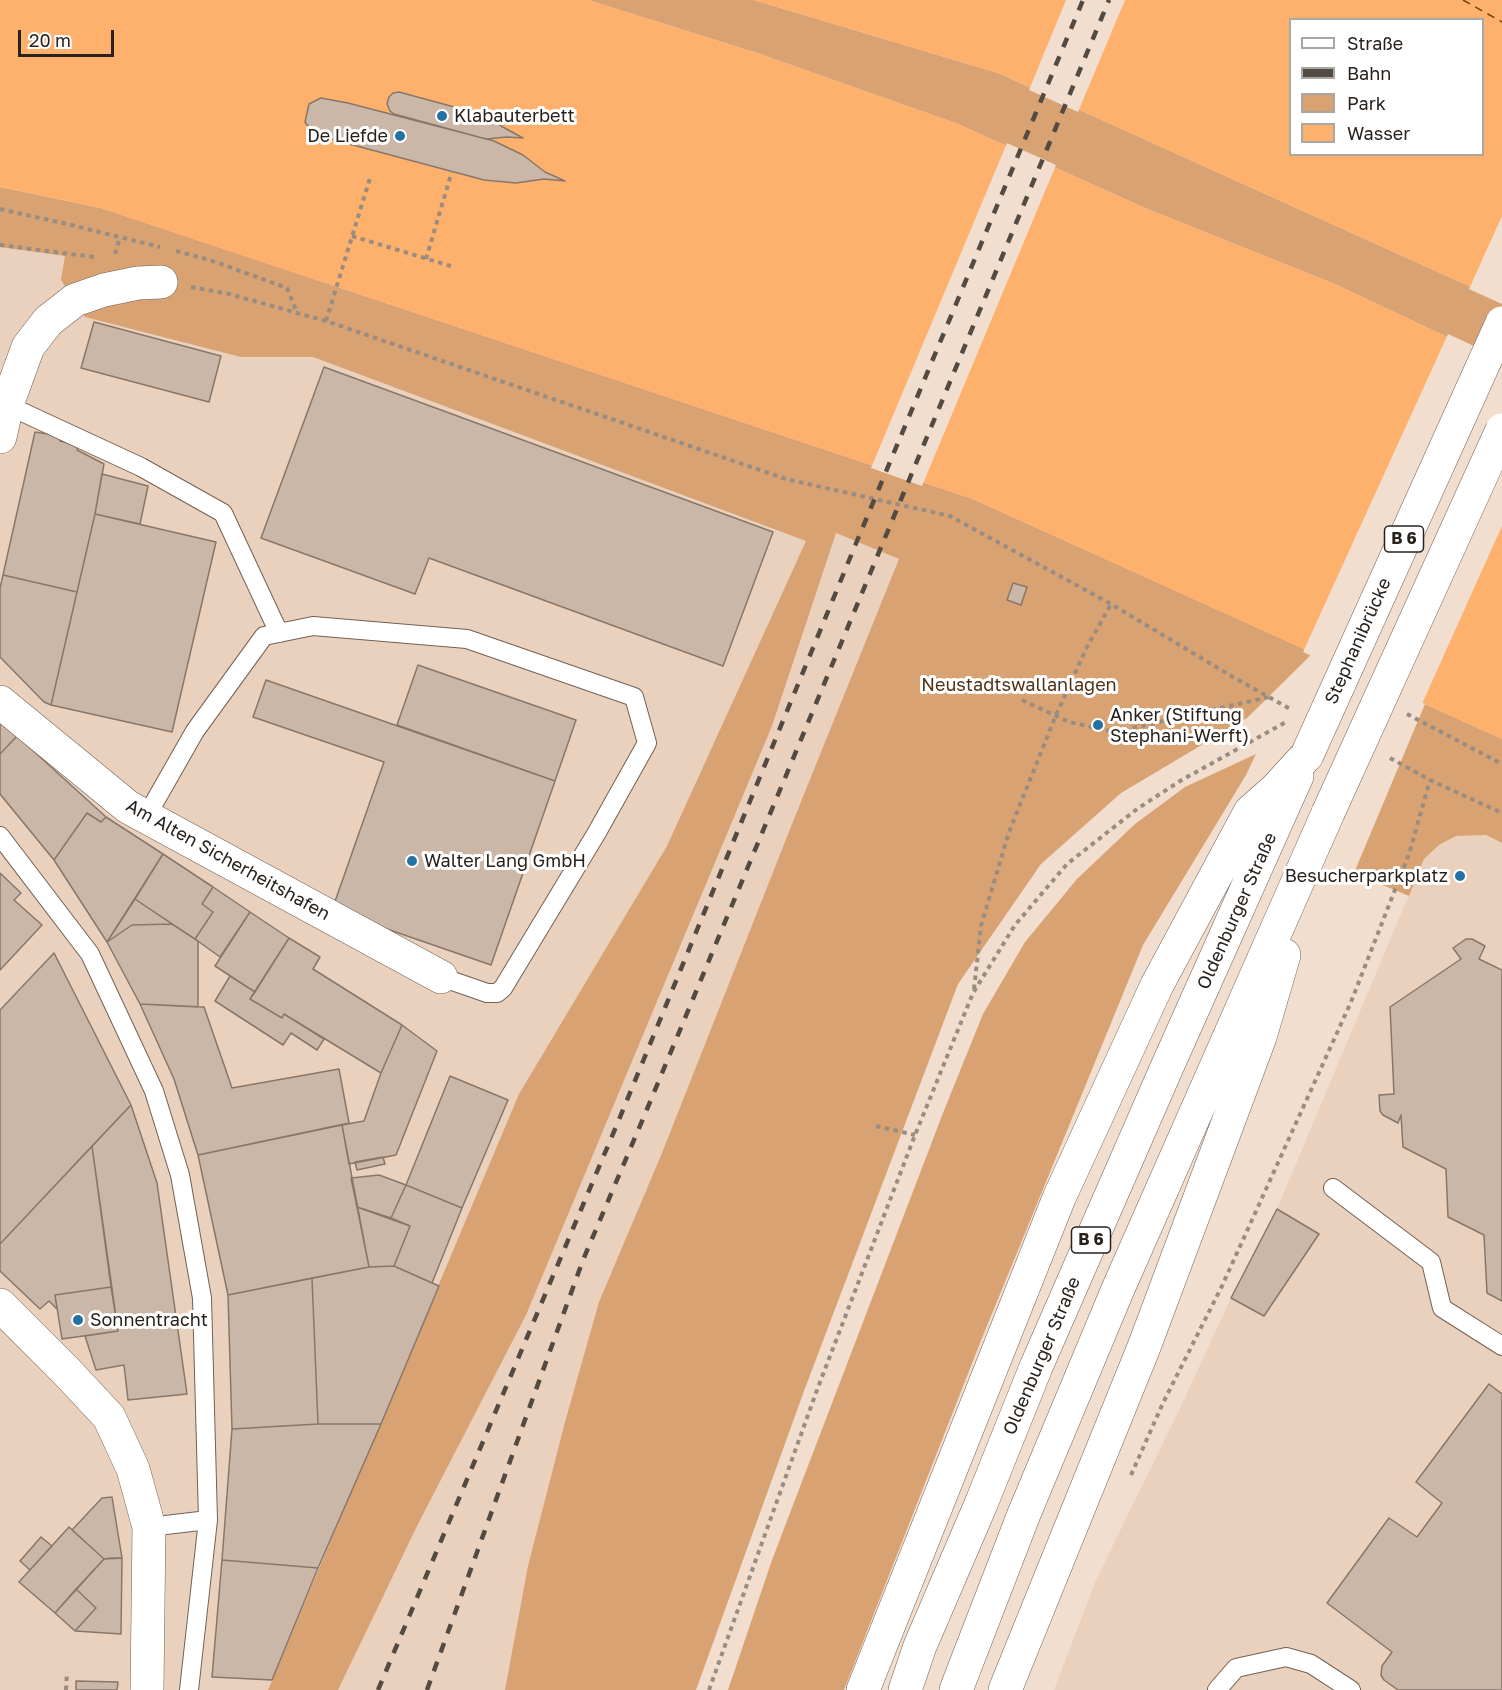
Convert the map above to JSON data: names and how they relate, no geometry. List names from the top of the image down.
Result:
{
  "streets": {
    "main road": [
      "B 6",
      "Stephanibrücke",
      "Am Alten Sicherheitshafen",
      "Oldenburger Straße"
    ]
  },
  "crossings": [
    ["Stephanibrücke", "Oldenburger Straße"]
  ],
  "parks": ["Neustadtswallanlagen"],
  "places": [
    "Klabauterbett",
    "De Liefde",
    "Anker (Stiftung Stephani-Werft)",
    "Walter Lang GmbH",
    "Besucherparkplatz",
    "Sonnentracht"
  ],
  "legend": [
    "Straße",
    "Bahn",
    "Park",
    "Wasser"
  ],
  "scale_bar": "20 m"
}
